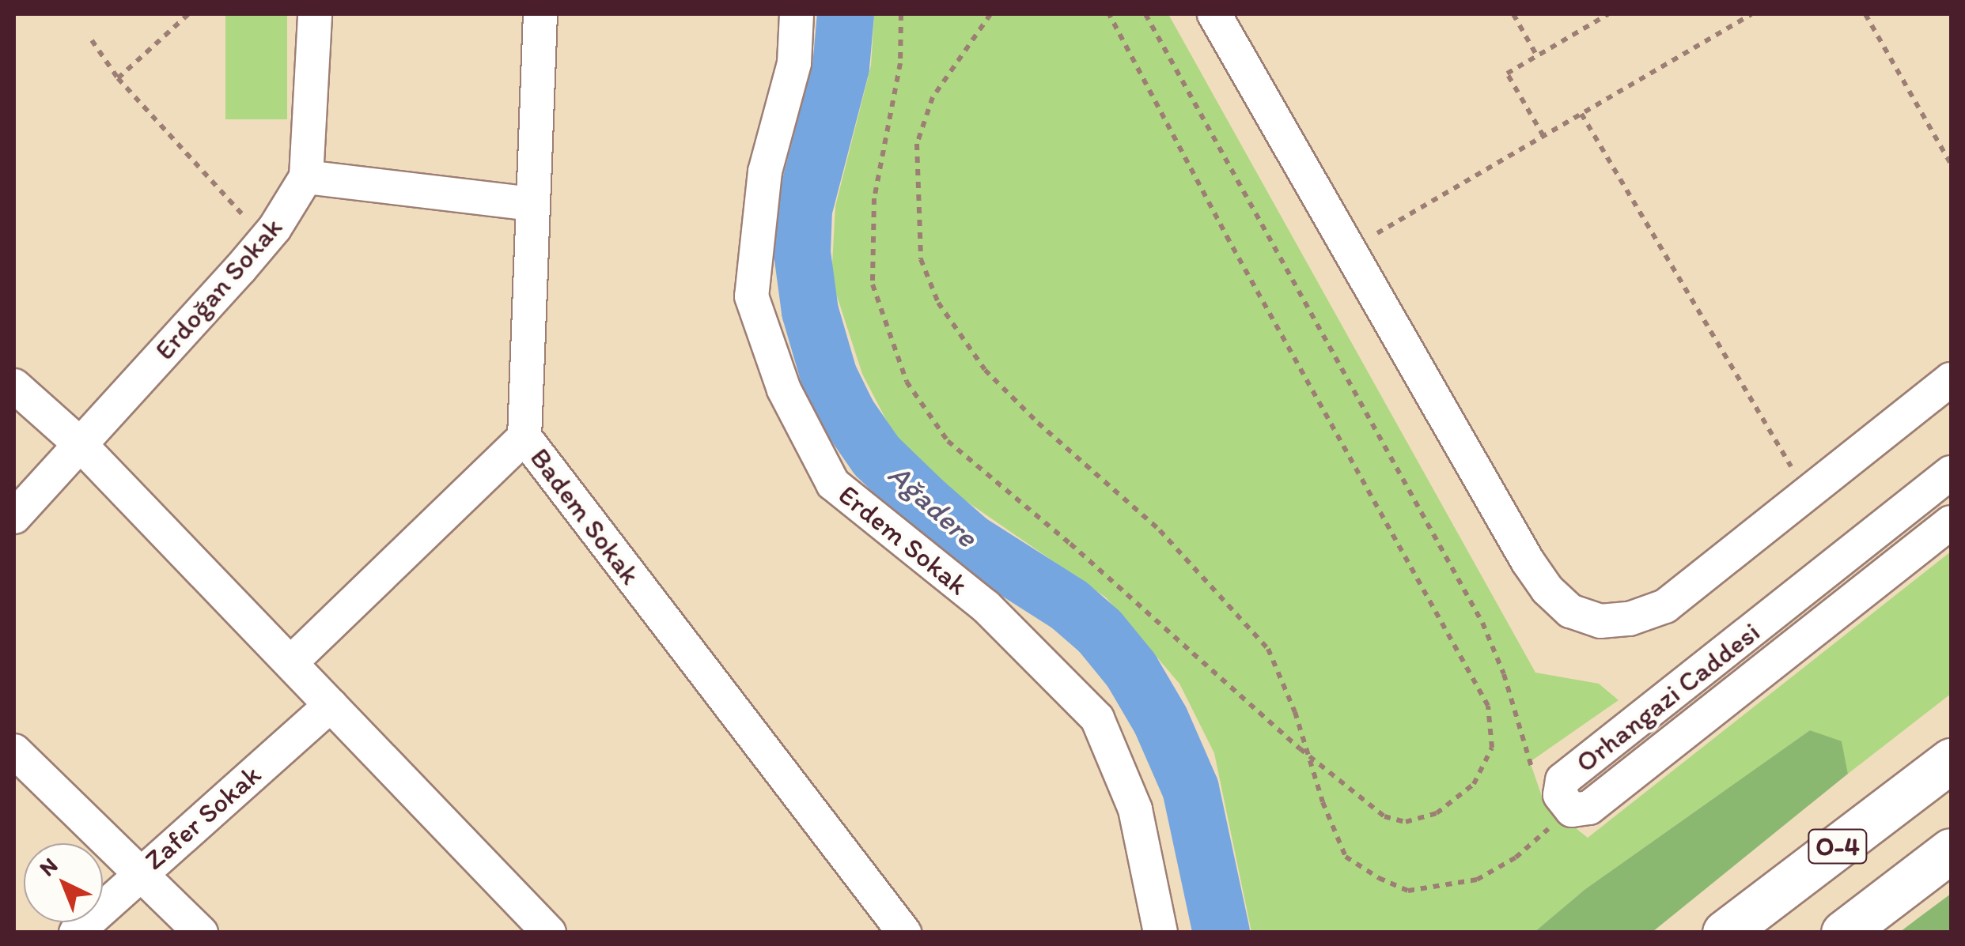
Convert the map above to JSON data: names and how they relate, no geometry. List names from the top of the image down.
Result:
{
  "streets": {
    "highway": ["O-4"],
    "street": [
      "Erdoğan Sokak",
      "Badem Sokak",
      "Erdem Sokak",
      "Orhangazi Caddesi",
      "Zafer Sokak"
    ]
  },
  "water": ["Ağadere"],
  "north": "top left"
}
